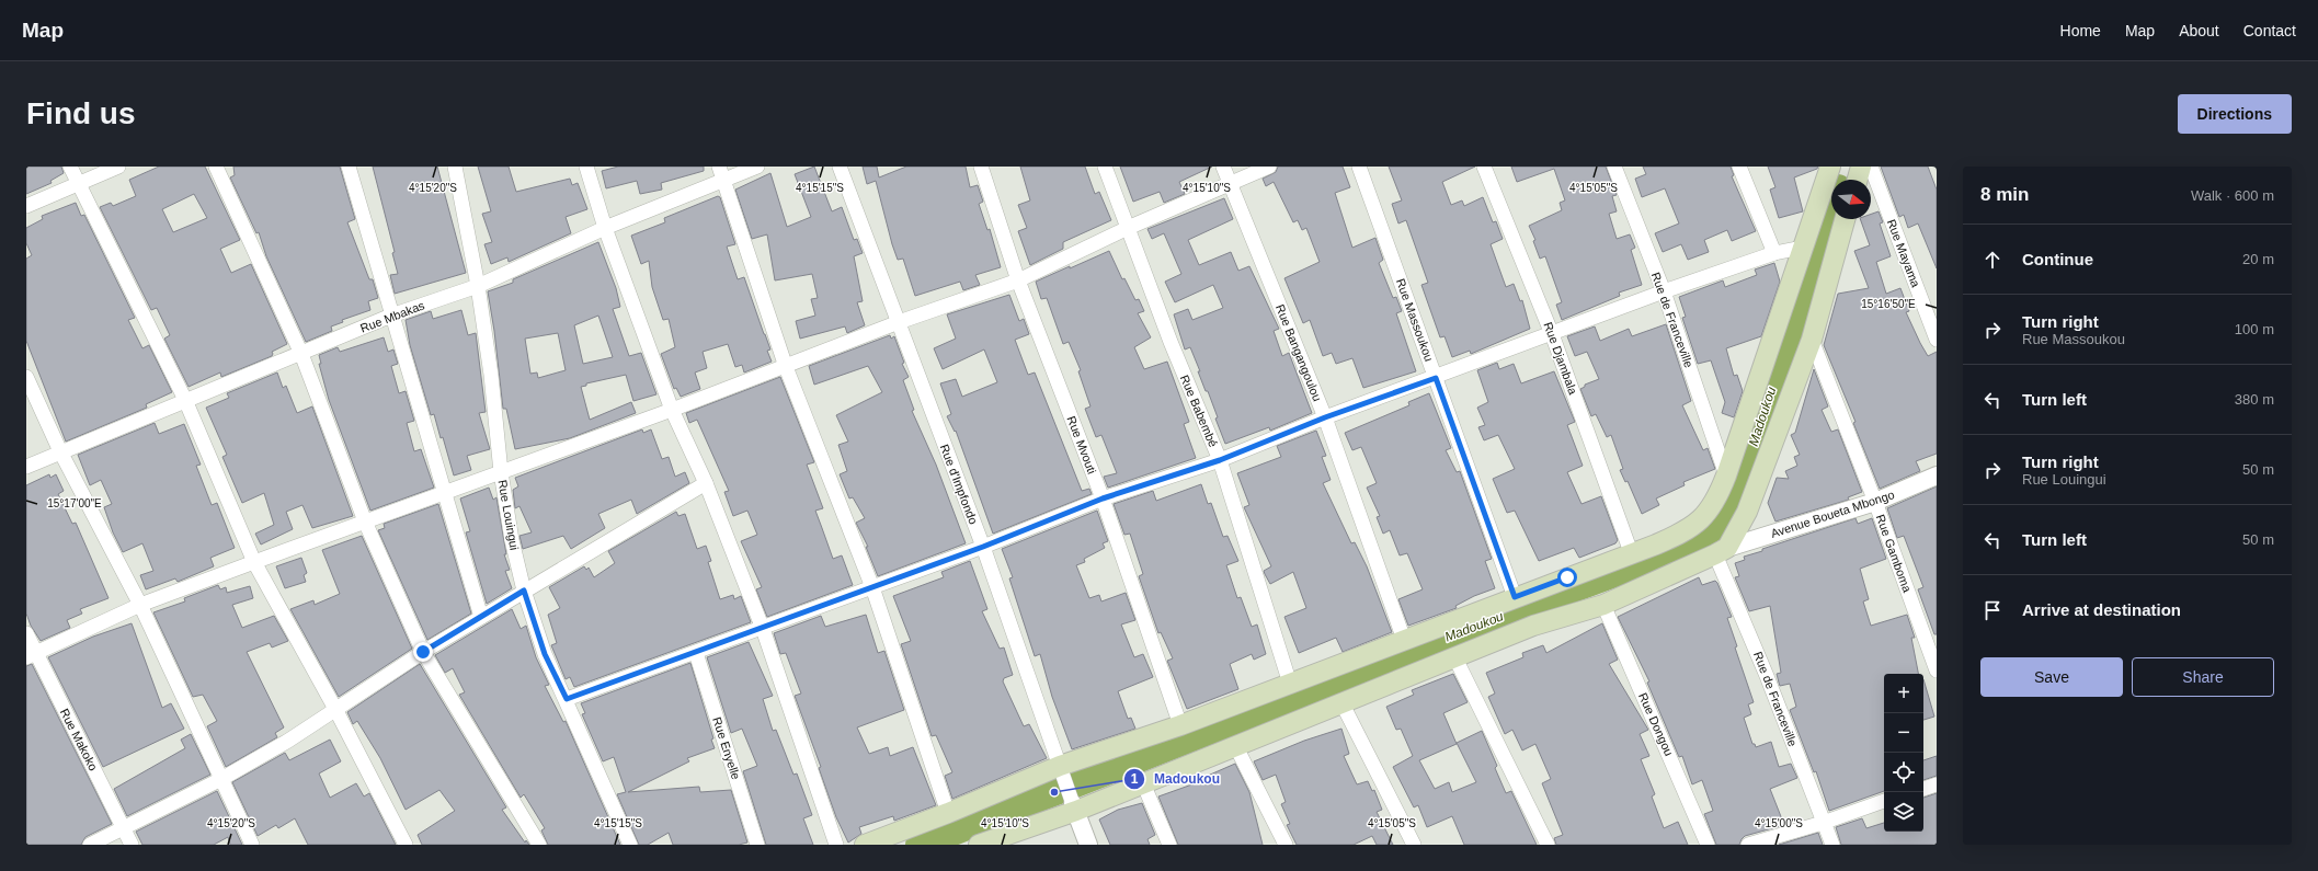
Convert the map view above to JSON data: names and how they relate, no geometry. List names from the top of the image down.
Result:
{
  "streets": {
    "street": [
      "Rue Mayama",
      "Rue Mbakas",
      "Rue Massoukou",
      "Rue de Franceville",
      "Rue Bangangoulou",
      "Rue Djambala",
      "Rue Babembé",
      "Rue Mvouti",
      "Rue d'Impfondo",
      "Avenue Boueta Mbongo",
      "Rue Louingui",
      "Rue Gamboma",
      "Rue Dongou",
      "Rue Makoko",
      "Rue Enyelle"
    ]
  },
  "crossings": [
    ["Rue Mbakas", "Rue Louingui"],
    ["Rue de Franceville", "Avenue Boueta Mbongo"],
    ["Avenue Boueta Mbongo", "Rue Gamboma"]
  ],
  "water": ["Madoukou"],
  "places": ["Madoukou"],
  "north": "right",
  "page": {
    "header": "Map",
    "nav": [
      "Home",
      "Map",
      "About",
      "Contact"
    ],
    "buttons": [
      "Directions",
      ["Save", "Share"]
    ],
    "title": "Find us",
    "heading": ["8 min", "Walk · 600 m"],
    "list": [
      ["Continue", "20 m"],
      ["Turn right", "Rue Massoukou", "100 m"],
      ["Turn left", "380 m"],
      ["Turn right", "Rue Louingui", "50 m"],
      ["Turn left", "50 m"],
      "Arrive at destination"
    ],
    "map_buttons": ["+", "−"]
  },
  "coordinates": [
    "4°15'20\"S",
    "4°15'15\"S",
    "4°15'10\"S",
    "4°15'05\"S",
    "15°16'50\"E",
    "15°17'00\"E",
    "4°15'00\"S"
  ]
}
